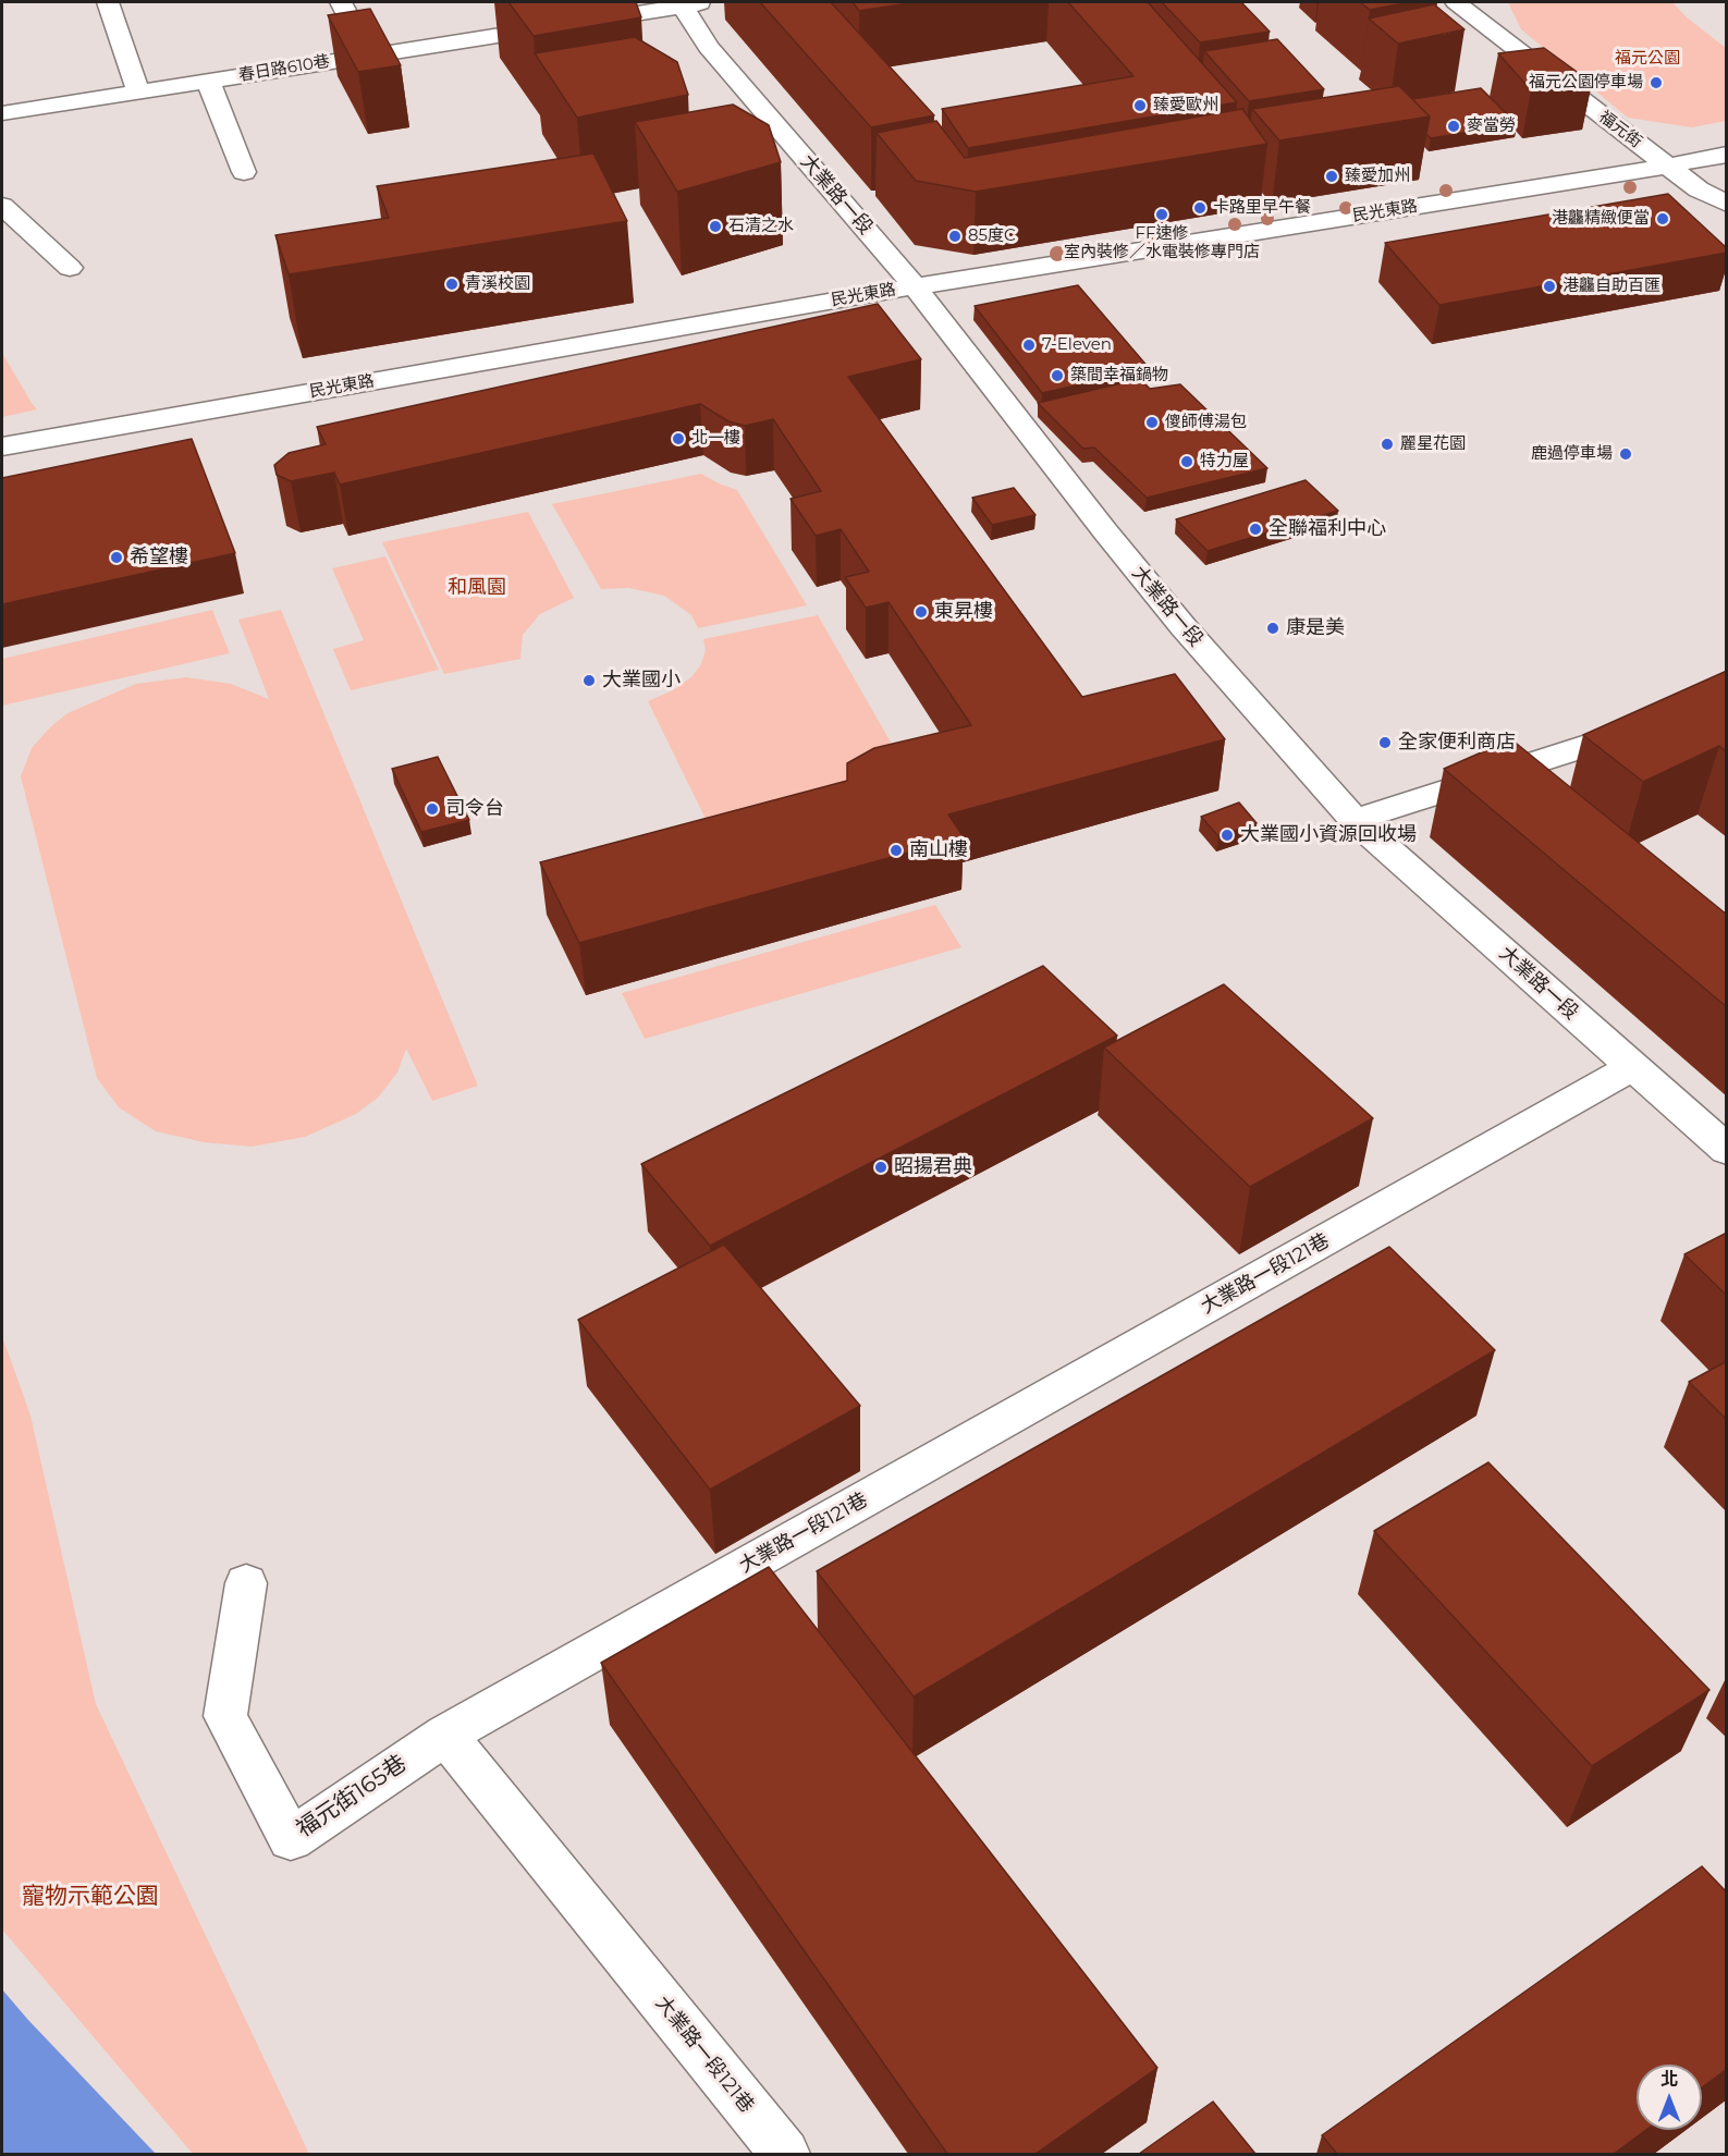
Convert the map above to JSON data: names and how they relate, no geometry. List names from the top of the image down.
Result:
{
  "streets": {
    "street": [
      "春日路610巷",
      "福元街",
      "大業路一段",
      "民光東路",
      "大業路一段121巷",
      "福元街165巷"
    ]
  },
  "crossings": [
    ["春日路610巷", "大業路一段"],
    ["福元街", "民光東路"],
    ["大業路一段", "民光東路"],
    ["大業路一段", "大業路一段121巷"],
    ["大業路一段121巷", "福元街165巷"]
  ],
  "parks": ["福元公園", "和風園", "寵物示範公園"],
  "places": [
    "福元公園停車場",
    "臻愛歐州",
    "麥當勞",
    "臻愛加州",
    "卡路里早午餐",
    "FF速修 室內裝修／水電裝修專門店",
    "港龘精緻便當",
    "石清之水",
    "85度C",
    "青溪校園",
    "港龘自助百匯",
    "7-Eleven",
    "築間幸福鍋物",
    "傻師傅湯包",
    "北一樓",
    "麗星花園",
    "鹿過停車場",
    "特力屋",
    "全聯福利中心",
    "希望樓",
    "東昇樓",
    "康是美",
    "大業國小",
    "全家便利商店",
    "司令台",
    "大業國小資源回收場",
    "南山樓",
    "昭揚君典"
  ],
  "north": "top"
}
